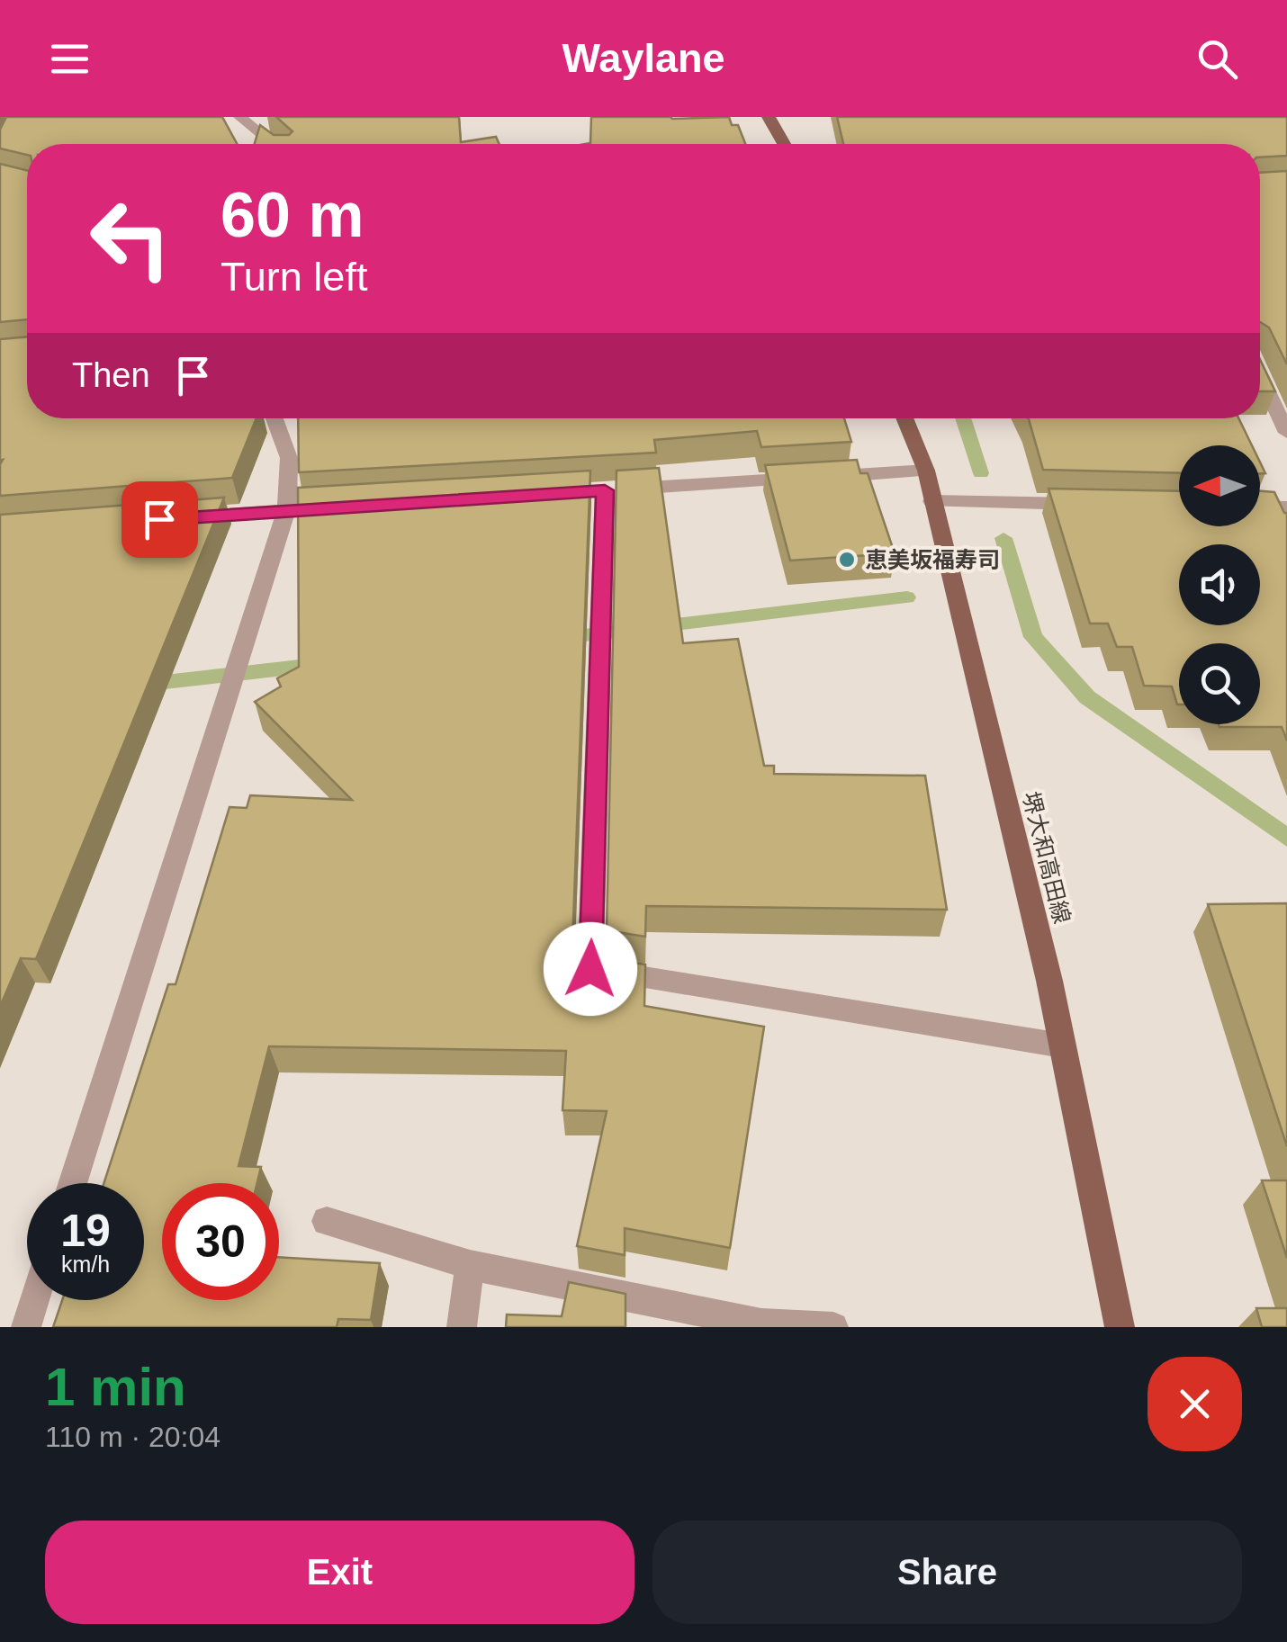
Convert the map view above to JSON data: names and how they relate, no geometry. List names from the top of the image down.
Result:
{
  "streets": {
    "main road": ["堺大和高田線"]
  },
  "places": ["恵美坂福寿司"],
  "north": "left",
  "page": {
    "header": "Waylane",
    "turn": ["60 m", "Turn left"],
    "then": "Then",
    "speed": "19 km/h",
    "limit": "30",
    "heading": ["1 min", "110 m · 20:04"],
    "buttons": ["Exit", "Share"]
  }
}
